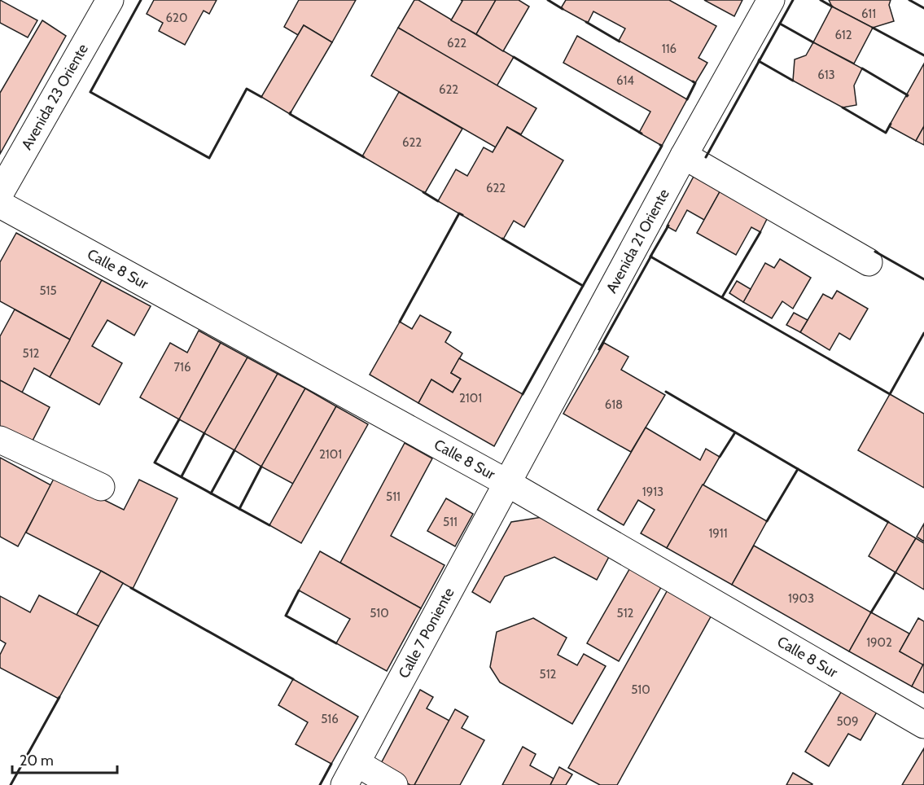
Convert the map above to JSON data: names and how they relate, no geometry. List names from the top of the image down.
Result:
{
  "streets": {
    "street": [
      "Avenida 23 Oriente",
      "Avenida 21 Oriente",
      "Calle 8 Sur",
      "Calle 7 Poniente"
    ]
  },
  "crossings": [
    ["Avenida 21 Oriente", "Calle 8 Sur"],
    ["Avenida 21 Oriente", "Calle 7 Poniente"],
    ["Calle 8 Sur", "Calle 7 Poniente"]
  ],
  "house_numbers": [
    "611",
    "620",
    "612",
    "622",
    "116",
    "613",
    "614",
    "622",
    "622",
    "622",
    "515",
    "512",
    "716",
    "2101",
    "618",
    "2101",
    "1913",
    "511",
    "511",
    "1911",
    "1903",
    "510",
    "512",
    "1902",
    "512",
    "510",
    "516",
    "509"
  ],
  "scale_bar": "20 m"
}
